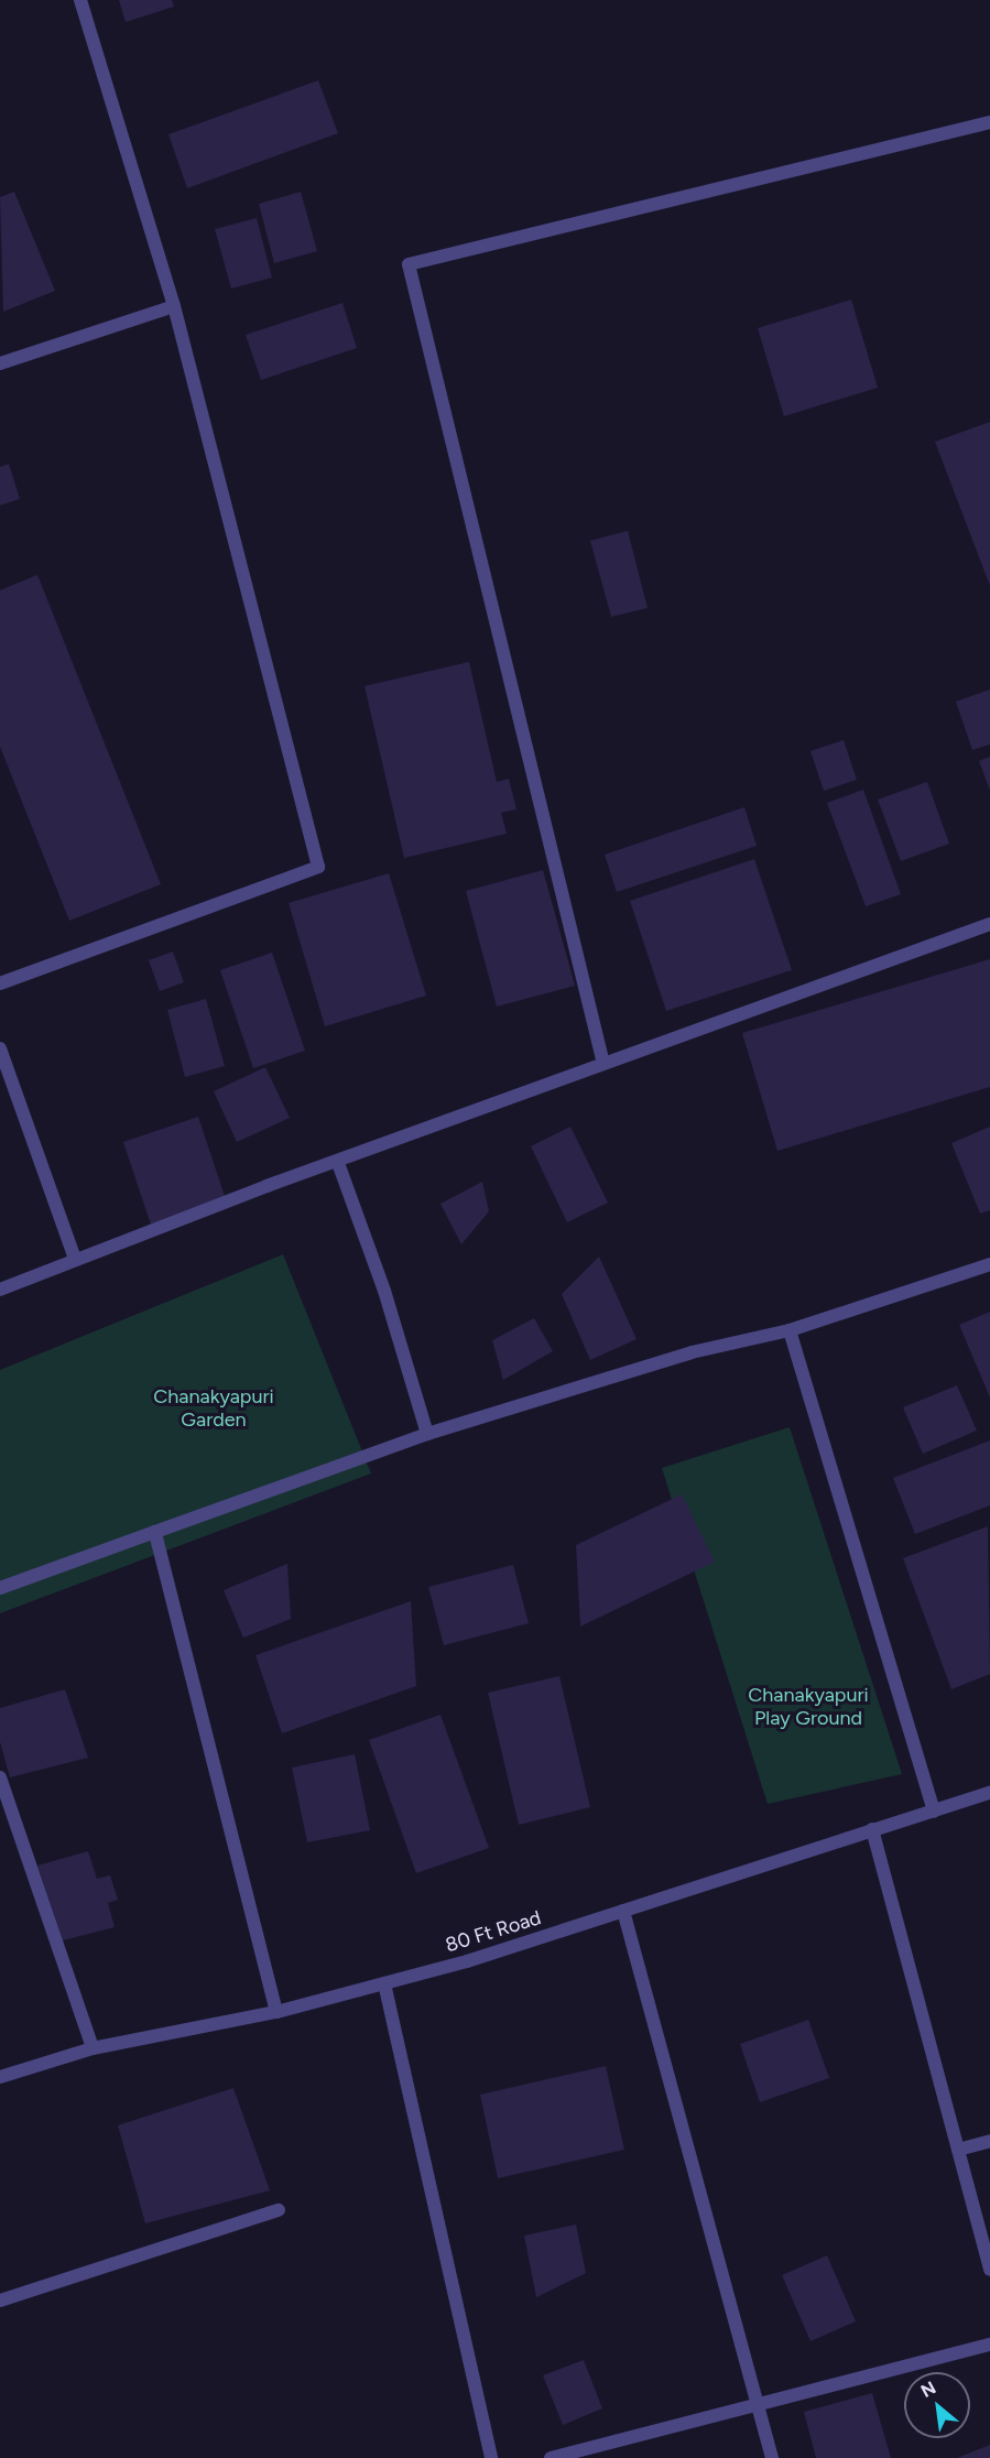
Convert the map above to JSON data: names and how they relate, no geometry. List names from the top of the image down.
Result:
{
  "streets": {
    "street": ["80 Ft Road"]
  },
  "parks": ["Chanakyapuri Garden", "Chanakyapuri Play Ground"],
  "north": "top left"
}
